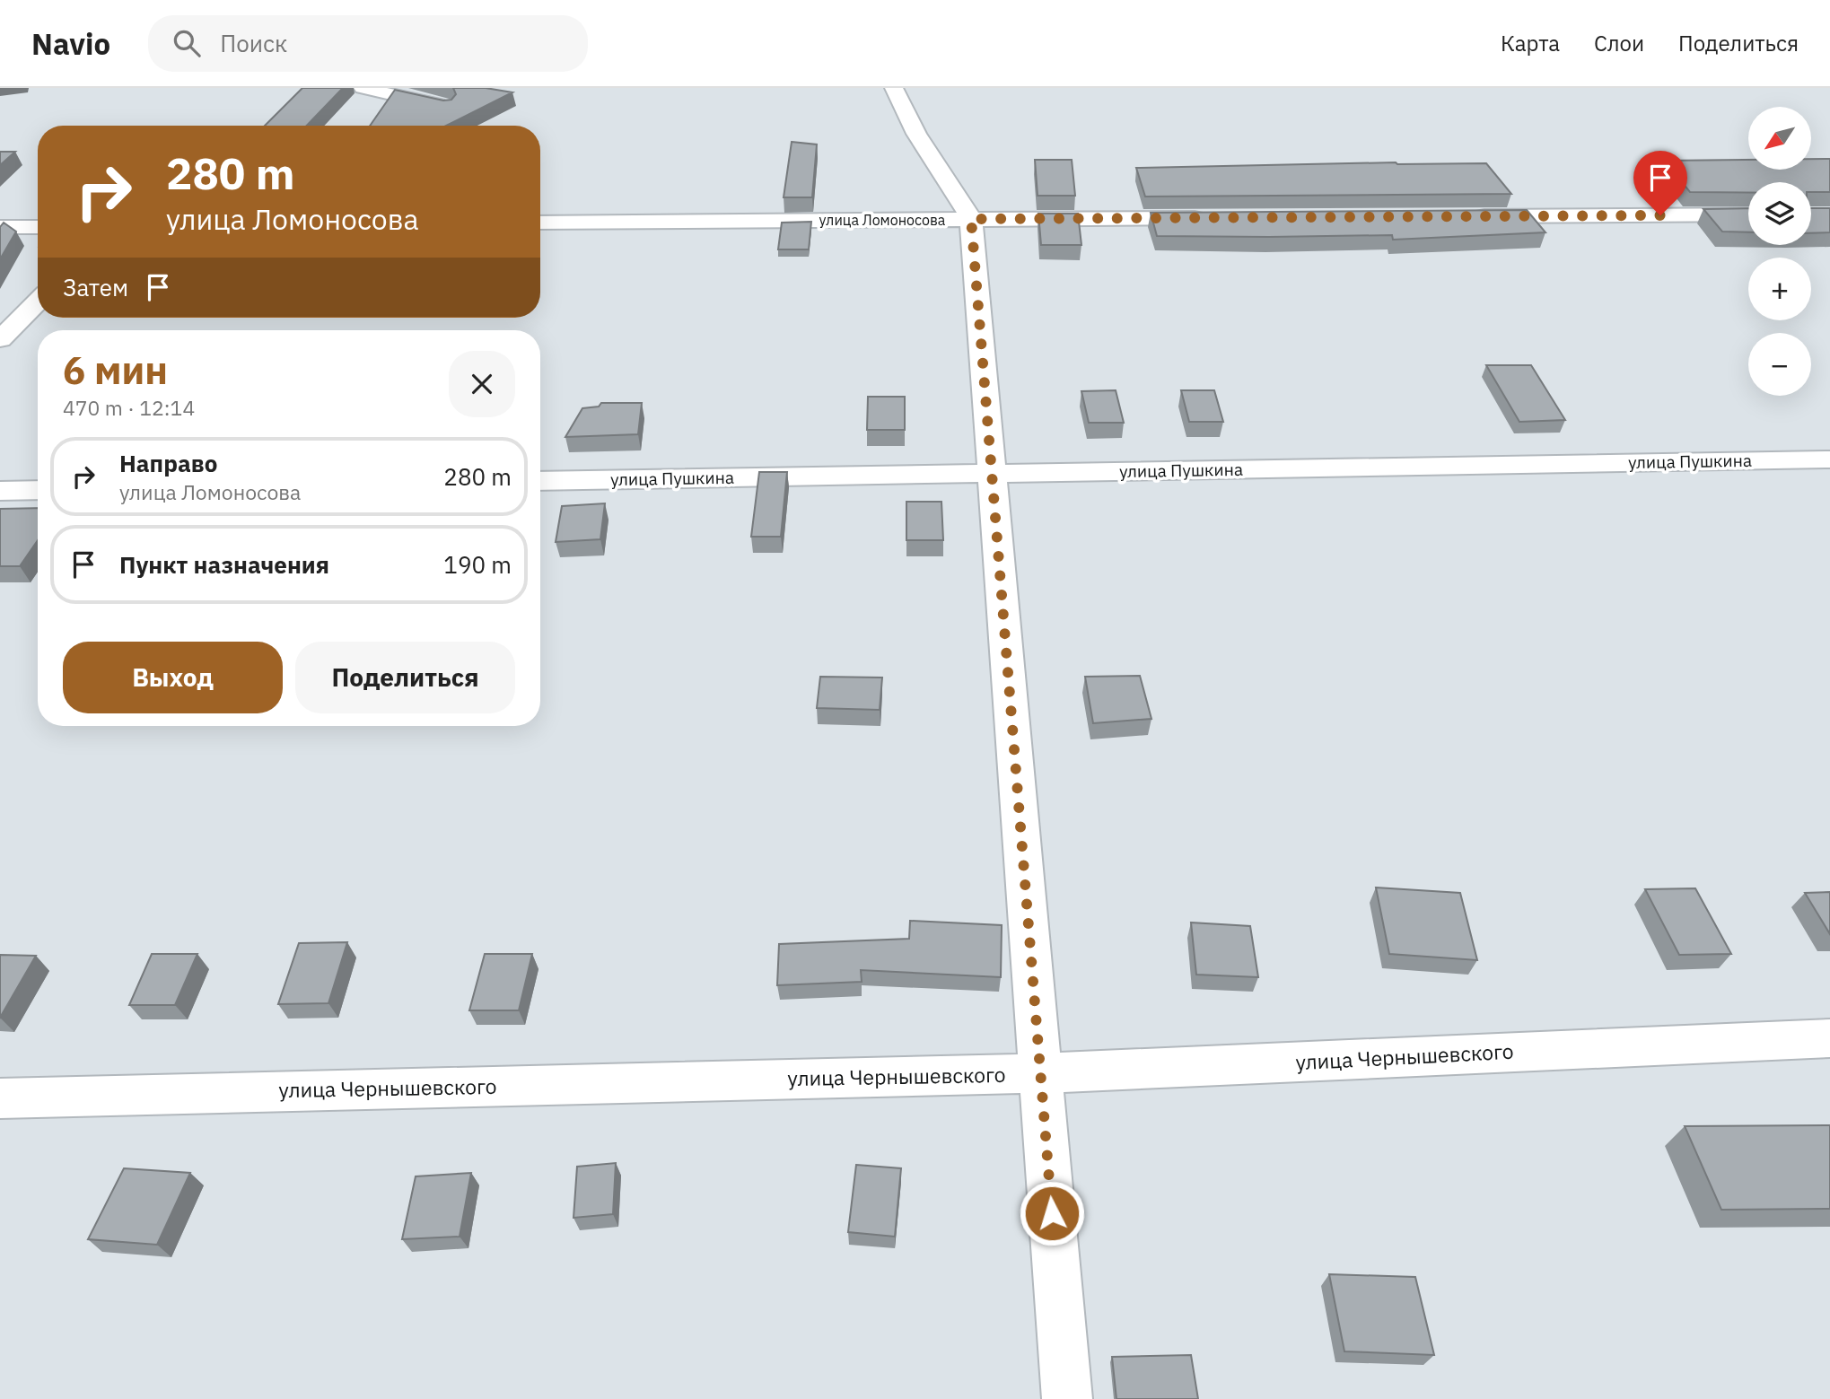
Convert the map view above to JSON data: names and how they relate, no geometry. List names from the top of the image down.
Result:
{
  "streets": {
    "street": ["улица Ломоносова", "улица Пушкина", "улица Чернышевского"]
  },
  "north": "bottom left",
  "page": {
    "header": "Navio",
    "search": "Поиск",
    "nav": ["Карта", "Слои", "Поделиться"],
    "map_buttons": ["+", "−"],
    "turn": ["280 m", "улица Ломоносова"],
    "then": "Затем",
    "heading": ["6 мин", "470 m · 12:14"],
    "list": [
      {
        "name": "Направо",
        "note": "улица Ломоносова",
        "value": "280 m"
      },
      {
        "name": "Пункт назначения",
        "value": "190 m"
      }
    ],
    "buttons": ["Выход", "Поделиться"]
  }
}
